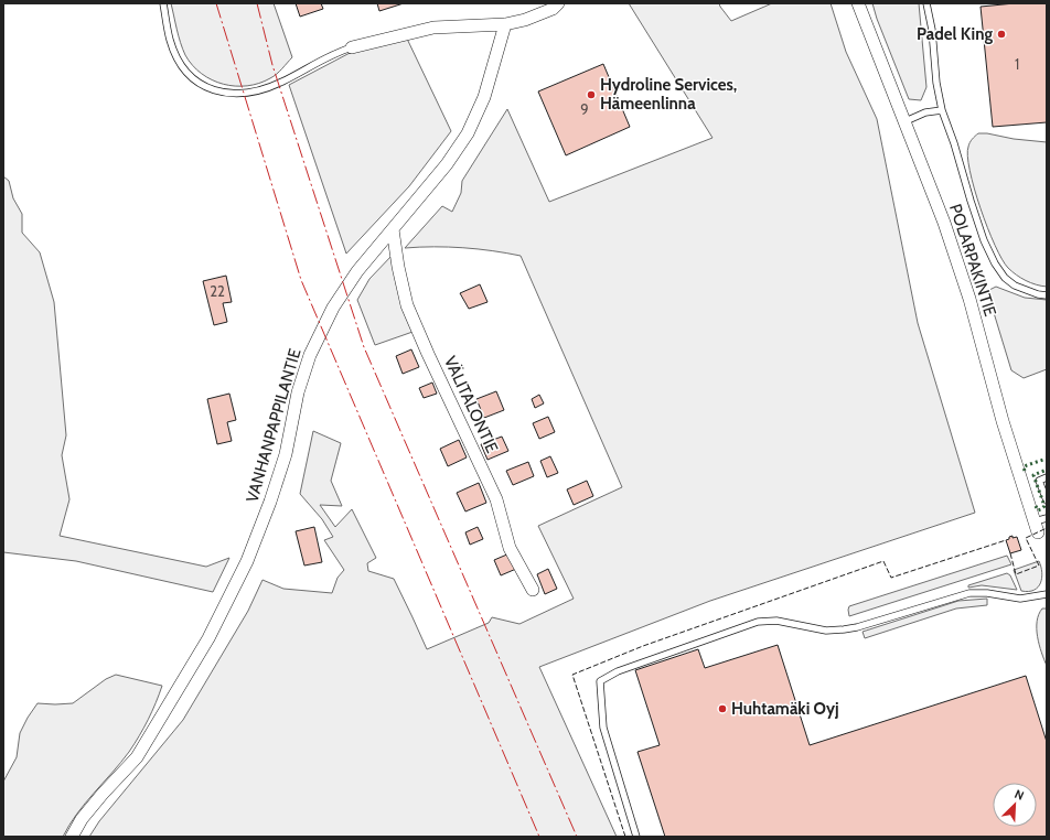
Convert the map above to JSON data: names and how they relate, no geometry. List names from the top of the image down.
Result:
{
  "streets": {
    "street": ["POLARPAKINTIE", "VÄLITALONTIE", "VANHANPAPPILANTIE"]
  },
  "crossings": [
    ["VÄLITALONTIE", "VANHANPAPPILANTIE"]
  ],
  "places": ["Padel King", "Hydroline Services, Hämeenlinna", "Huhtamäki Oyj"],
  "house_numbers": ["1", "9", "22"],
  "north": "top right"
}
